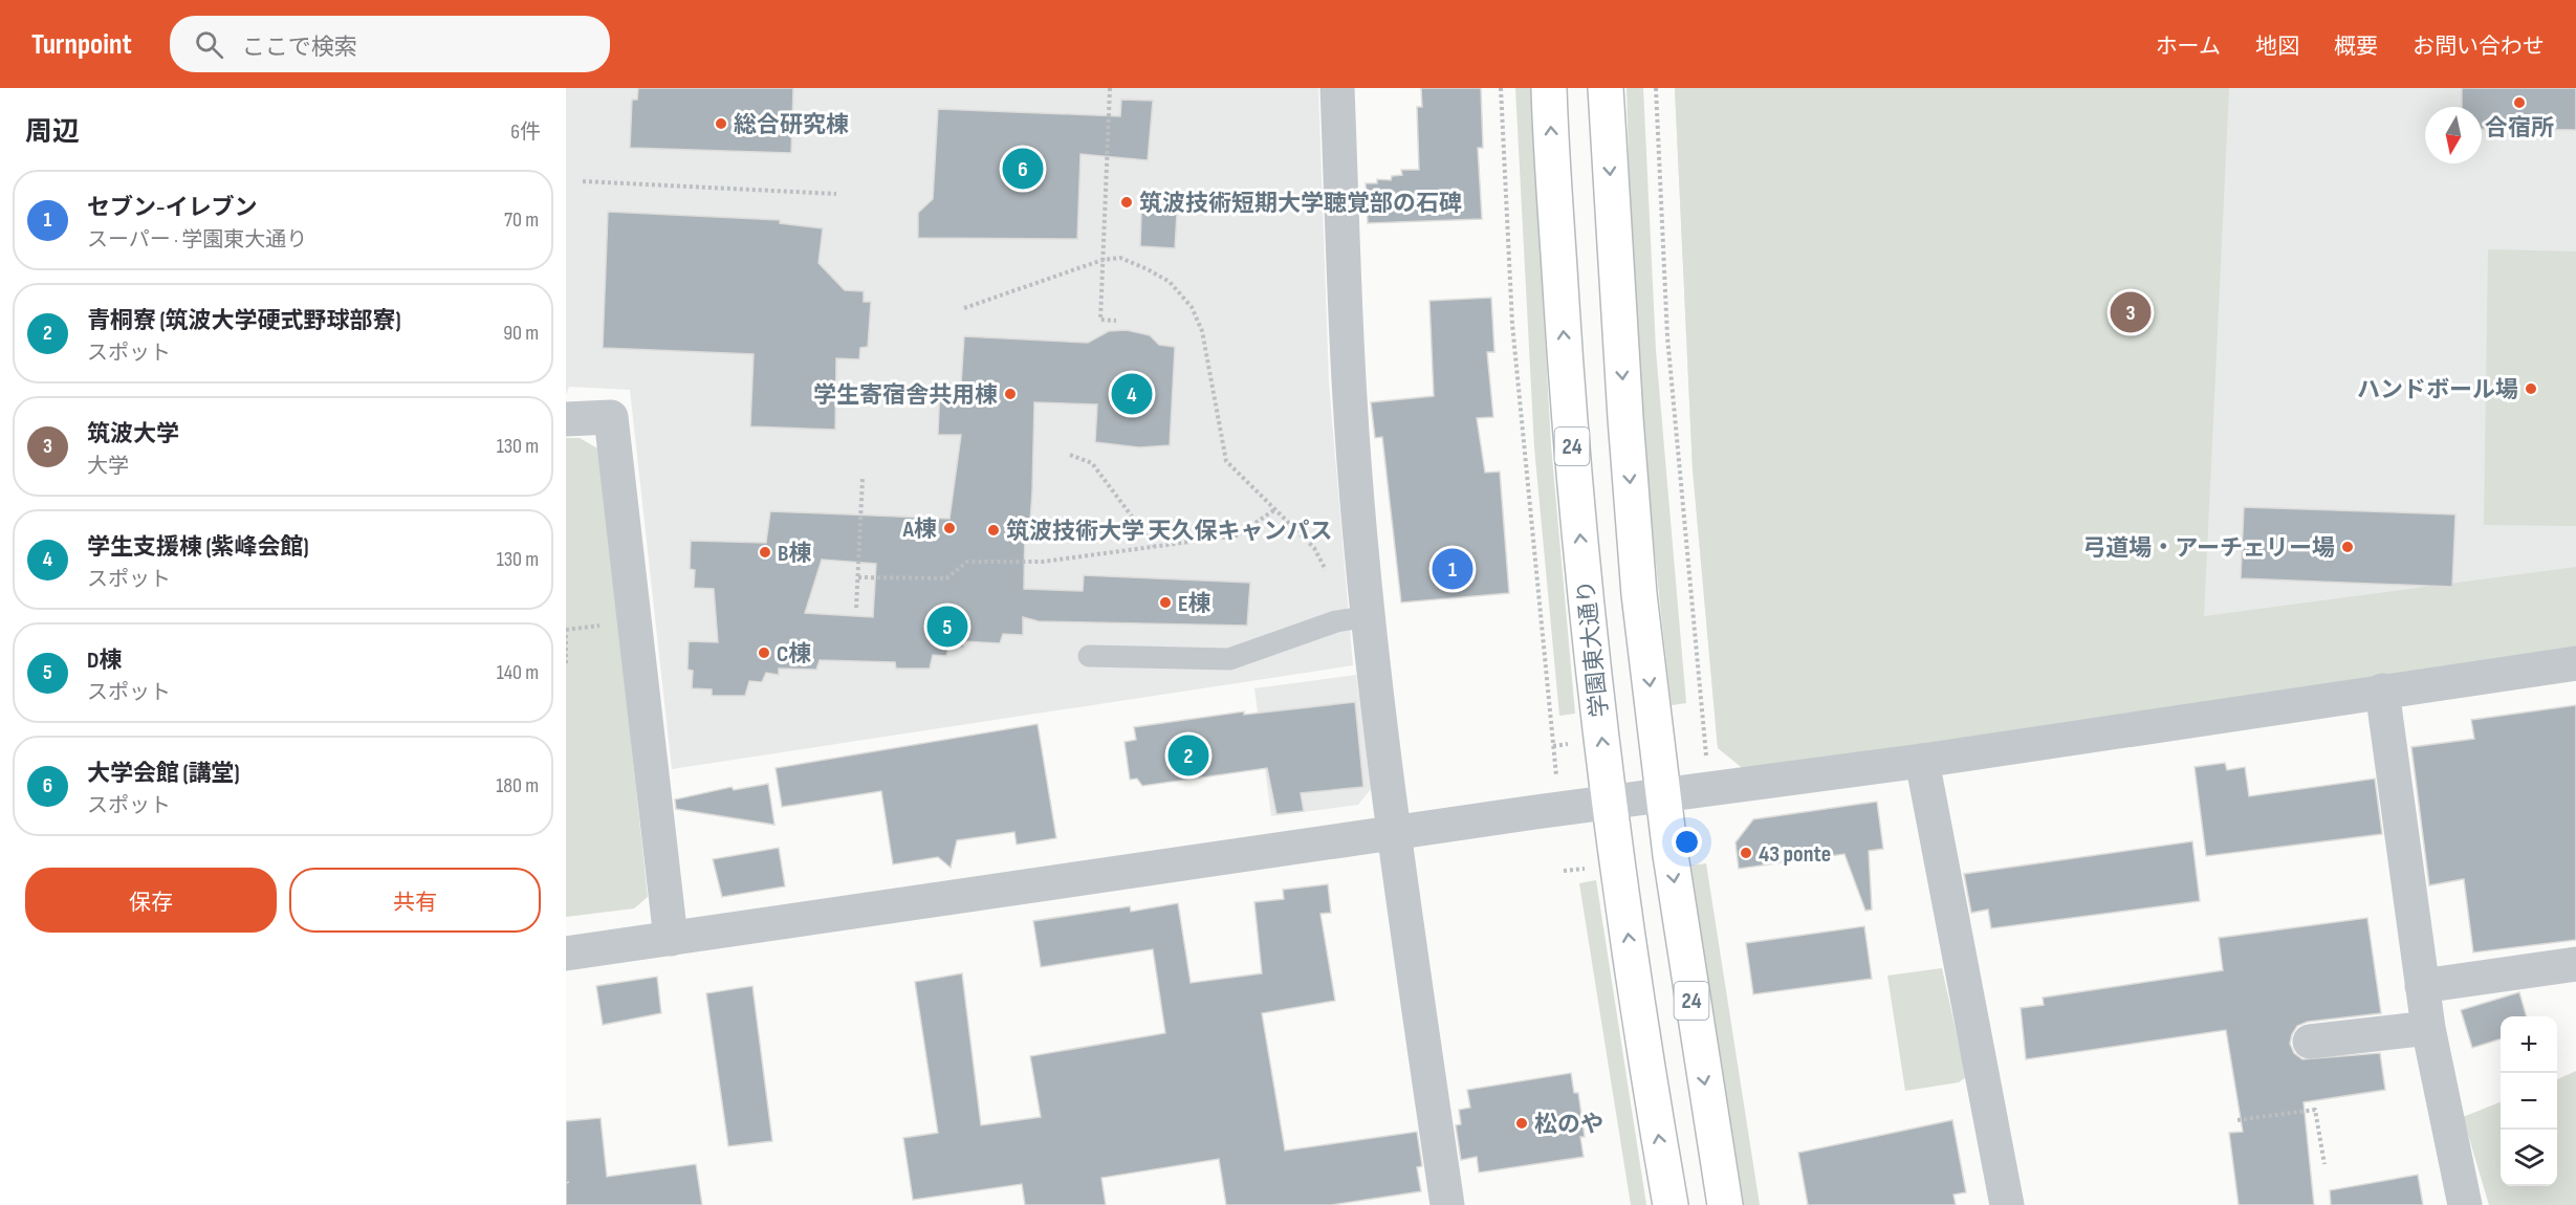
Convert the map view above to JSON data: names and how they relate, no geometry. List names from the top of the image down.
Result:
{
  "streets": {
    "main road": ["24", "学園東大通り"]
  },
  "places": [
    "合宿所",
    "総合研究棟",
    "筑波技術短期大学聴覚部の石碑",
    "ハンドボール場",
    "学生寄宿舎共用棟",
    "A棟",
    "筑波技術大学 天久保キャンパス",
    "弓道場・アーチェリー場",
    "B棟",
    "E棟",
    "C棟",
    "43 ponte",
    "松のや"
  ],
  "north": "bottom",
  "page": {
    "header": "Turnpoint",
    "search": "ここで検索",
    "nav": [
      "ホーム",
      "地図",
      "概要",
      "お問い合わせ"
    ],
    "heading": ["周辺", "6件"],
    "pins": [
      "6",
      "3",
      "4",
      "1",
      "5",
      "2"
    ],
    "list": [
      {
        "mark": "1",
        "name": "セブン-イレブン",
        "note": "スーパー · 学園東大通り",
        "value": "70 m"
      },
      {
        "mark": "2",
        "name": "青桐寮 (筑波大学硬式野球部寮)",
        "note": "スポット",
        "value": "90 m"
      },
      {
        "mark": "3",
        "name": "筑波大学",
        "note": "大学",
        "value": "130 m"
      },
      {
        "mark": "4",
        "name": "学生支援棟 (紫峰会館)",
        "note": "スポット",
        "value": "130 m"
      },
      {
        "mark": "5",
        "name": "D棟",
        "note": "スポット",
        "value": "140 m"
      },
      {
        "mark": "6",
        "name": "大学会館 (講堂)",
        "note": "スポット",
        "value": "180 m"
      }
    ],
    "buttons": ["保存", "共有"],
    "map_buttons": ["+", "−"]
  }
}
